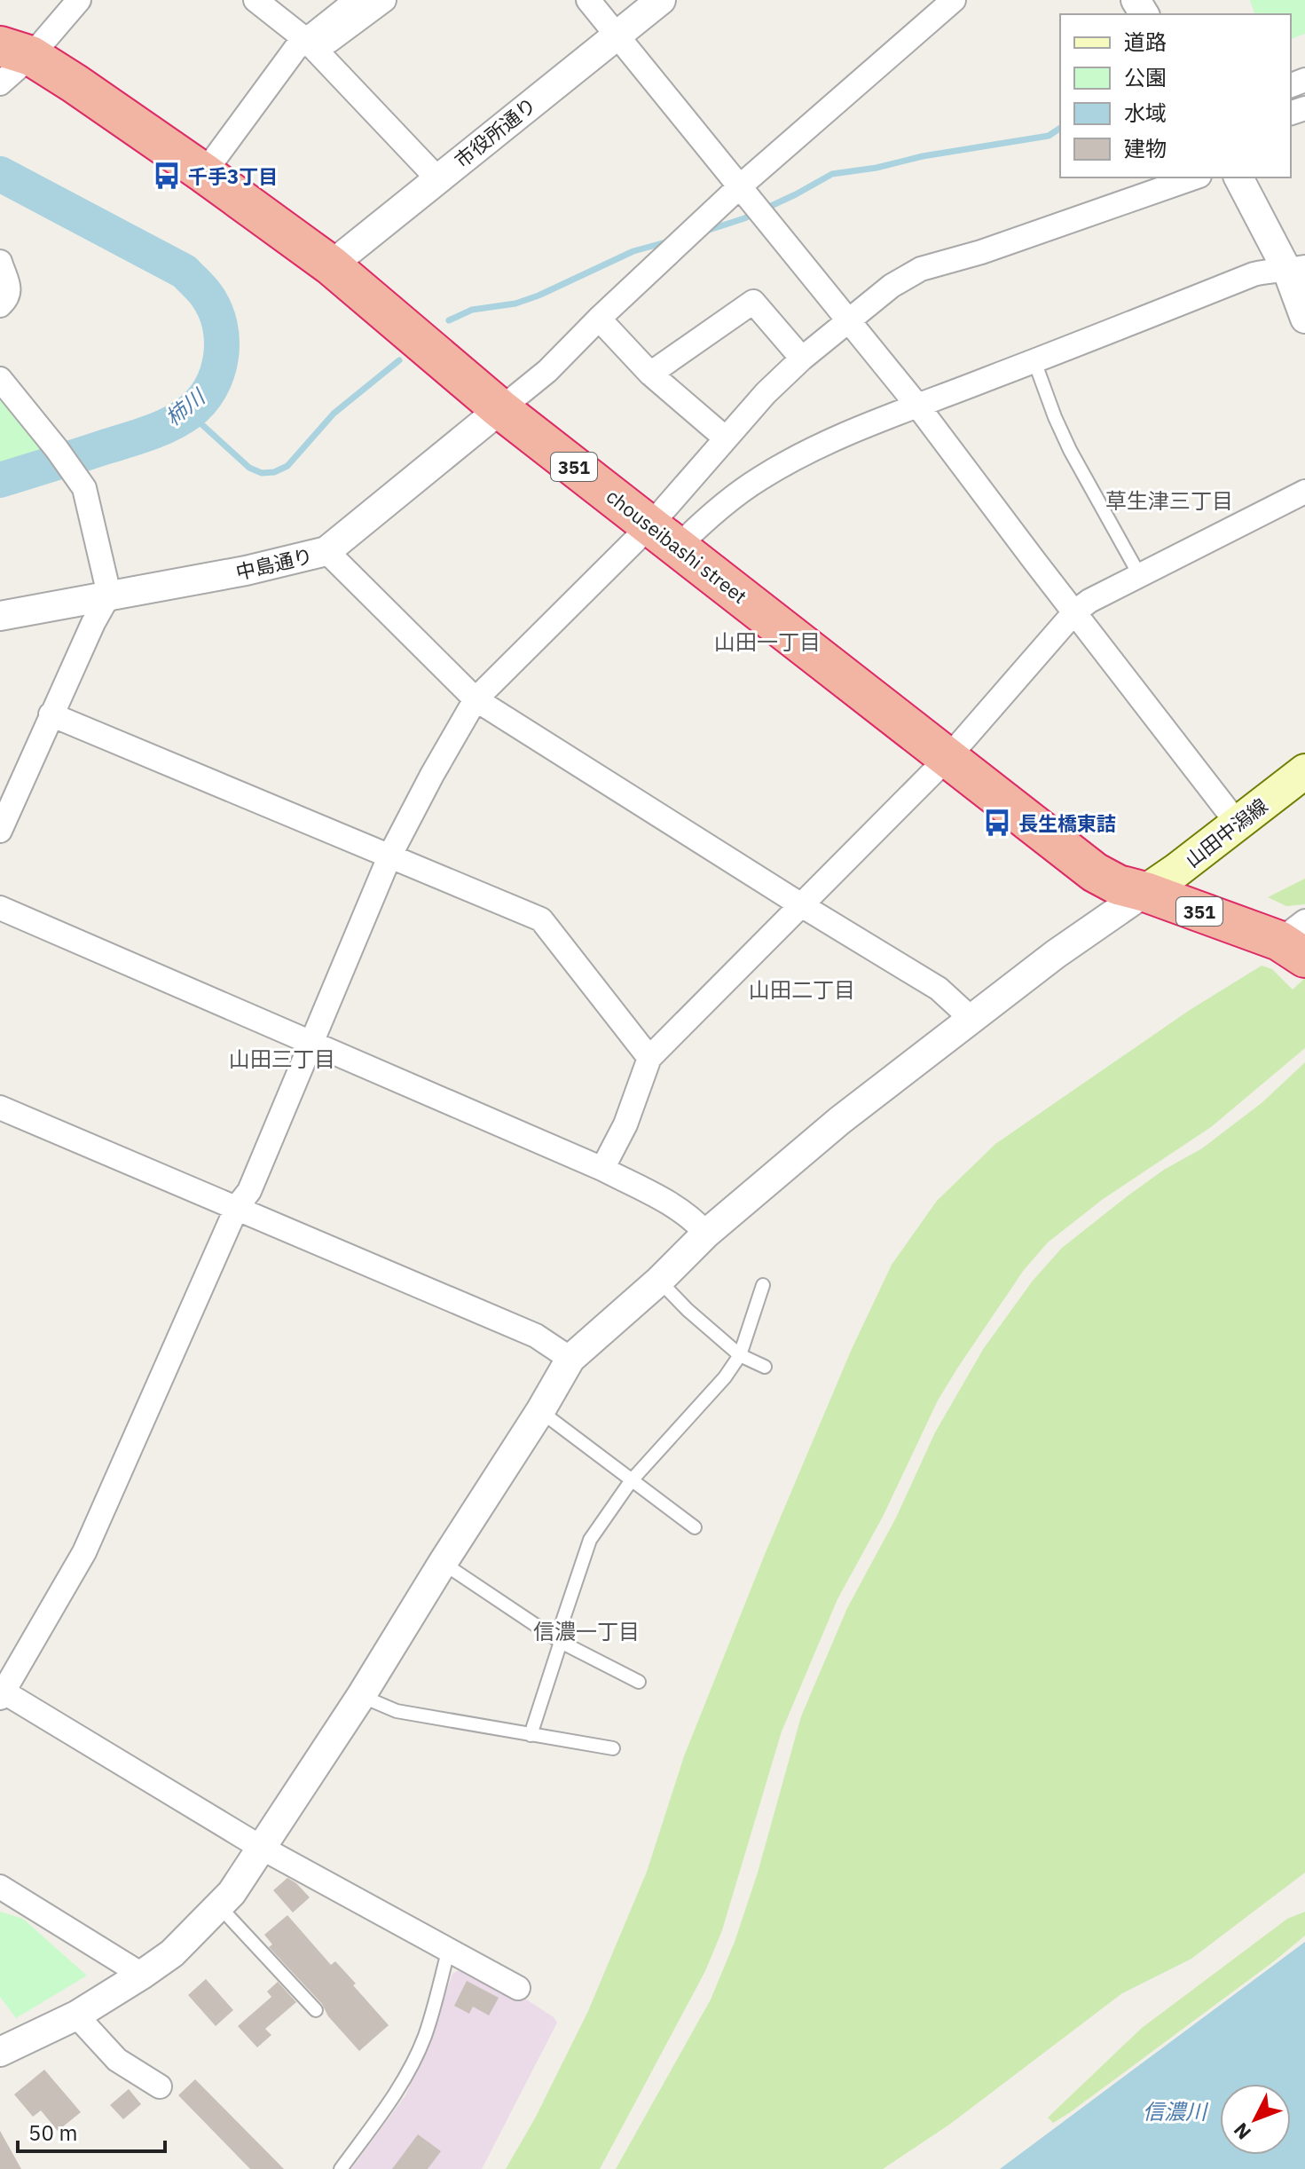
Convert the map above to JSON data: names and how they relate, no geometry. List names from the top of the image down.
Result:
{
  "streets": {
    "highway": ["351", "chouseibashi street"],
    "main road": ["山田中潟線"],
    "street": ["市役所通り", "中島通り"]
  },
  "crossings": [
    ["市役所通り", "chouseibashi street"],
    ["chouseibashi street", "中島通り"],
    ["chouseibashi street", "山田中潟線"]
  ],
  "districts": [
    "草生津三丁目",
    "山田一丁目",
    "山田二丁目",
    "山田三丁目",
    "信濃一丁目"
  ],
  "water": ["柿川", "信濃川"],
  "places": {
    "bus stop": ["千手3丁目", "長生橋東詰"]
  },
  "legend": [
    "道路",
    "公園",
    "水域",
    "建物"
  ],
  "scale_bar": "50 m",
  "north": "bottom left"
}
